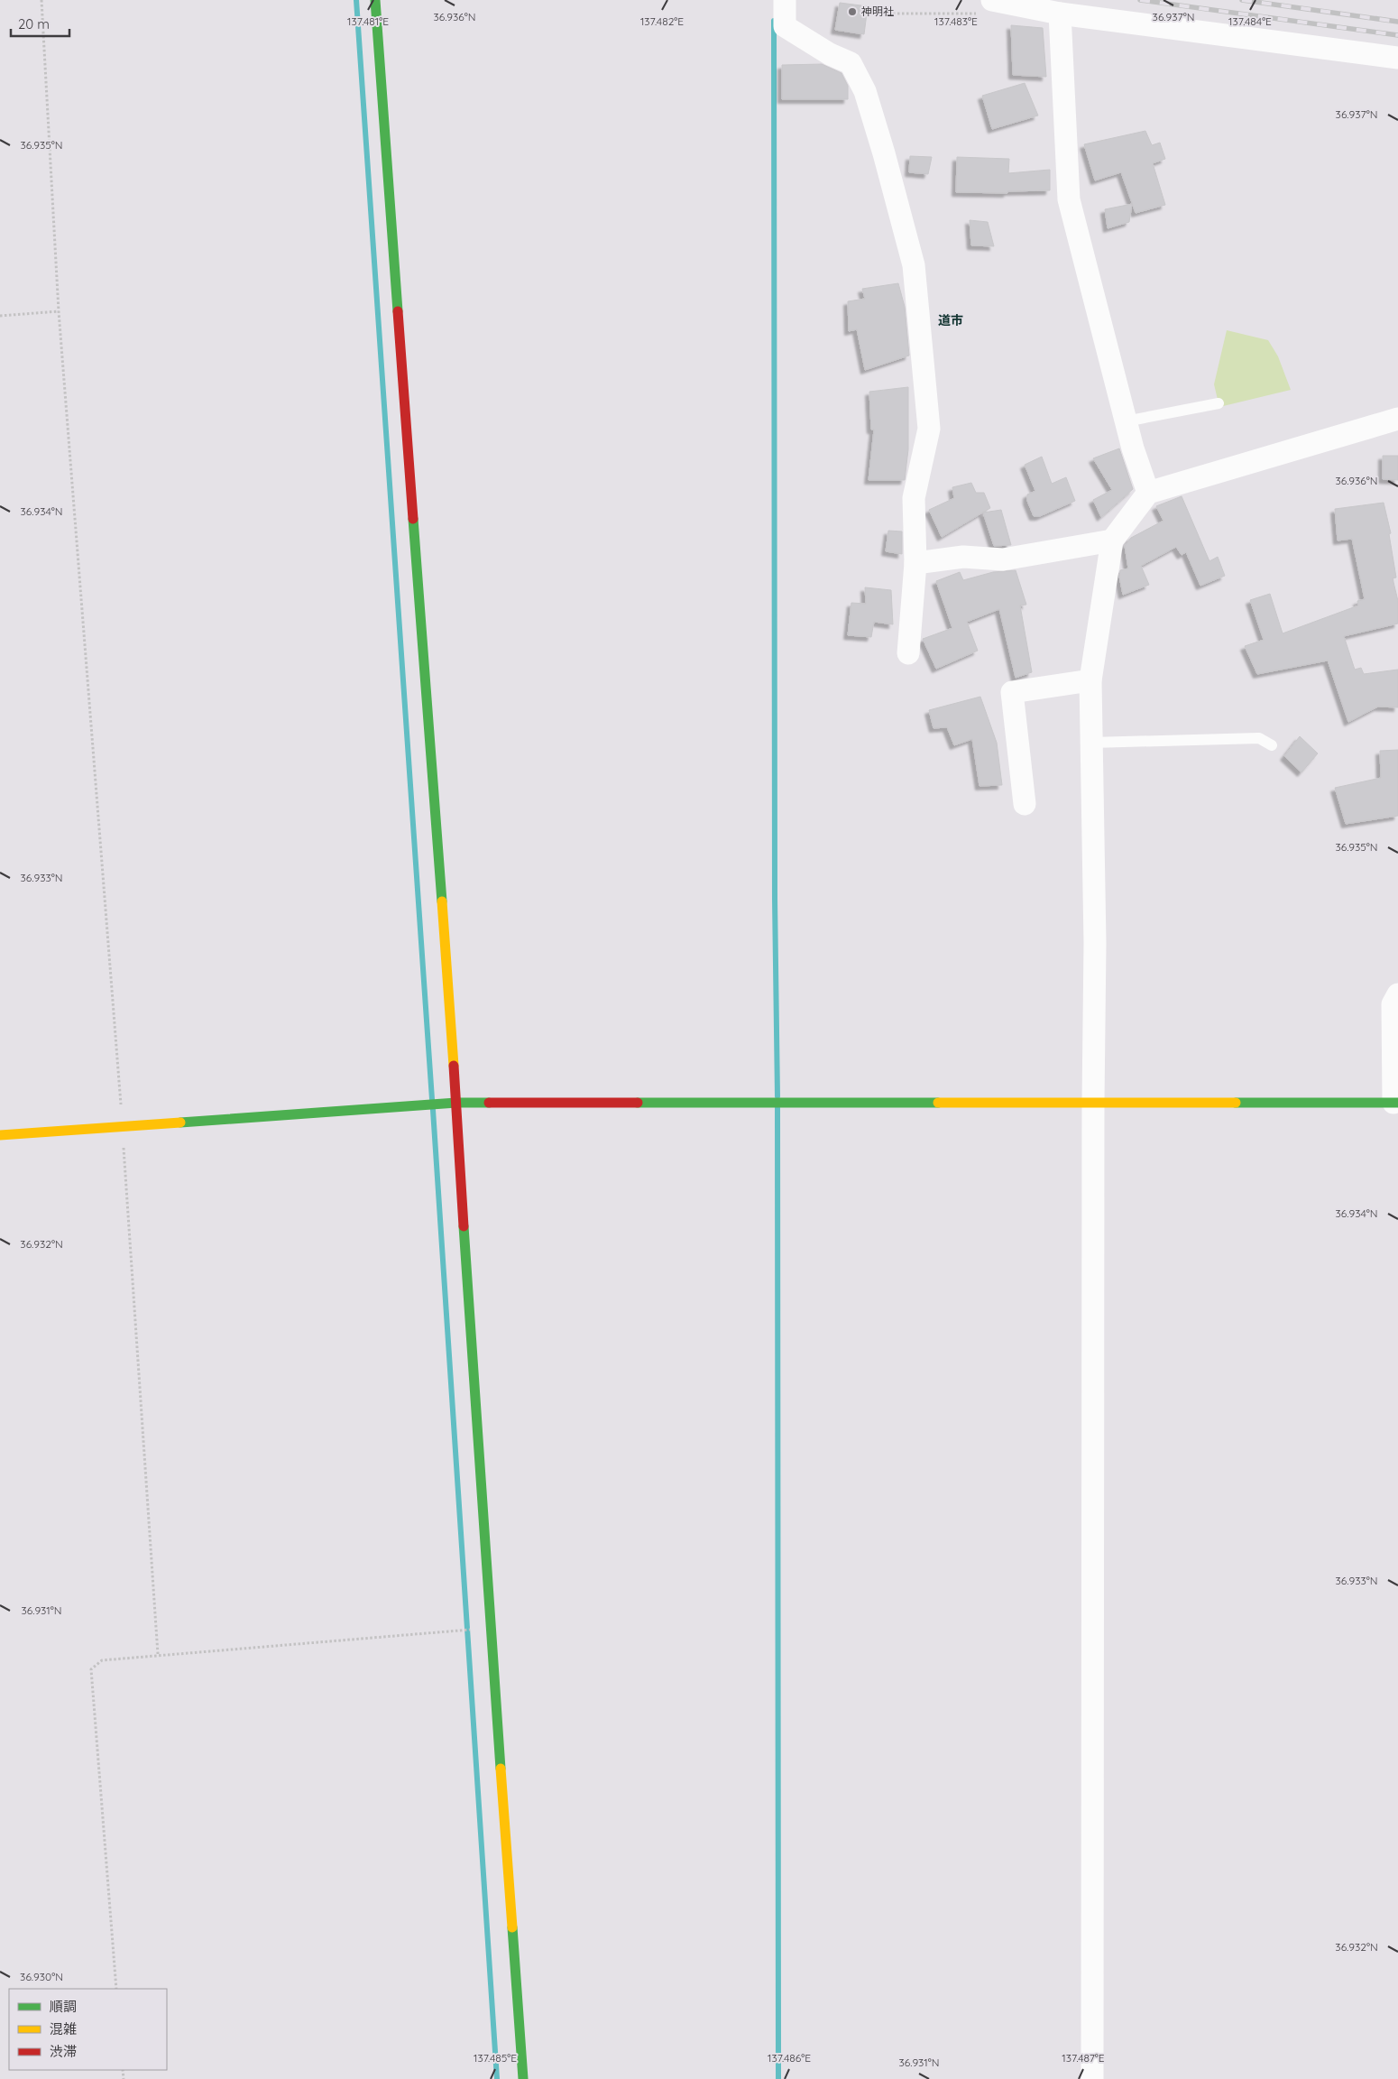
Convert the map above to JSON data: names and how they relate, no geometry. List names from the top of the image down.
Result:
{
  "districts": ["道市"],
  "places": ["神明社"],
  "legend": ["順調", "混雑", "渋滞"],
  "scale_bar": "20 m",
  "coordinates": [
    "36.936°N",
    "36.937°N",
    "137.481°E",
    "137.482°E",
    "137.483°E",
    "137.484°E",
    "36.935°N",
    "36.934°N",
    "36.933°N",
    "36.932°N",
    "36.931°N",
    "36.930°N",
    "137.485°E",
    "137.486°E",
    "137.487°E"
  ]
}
